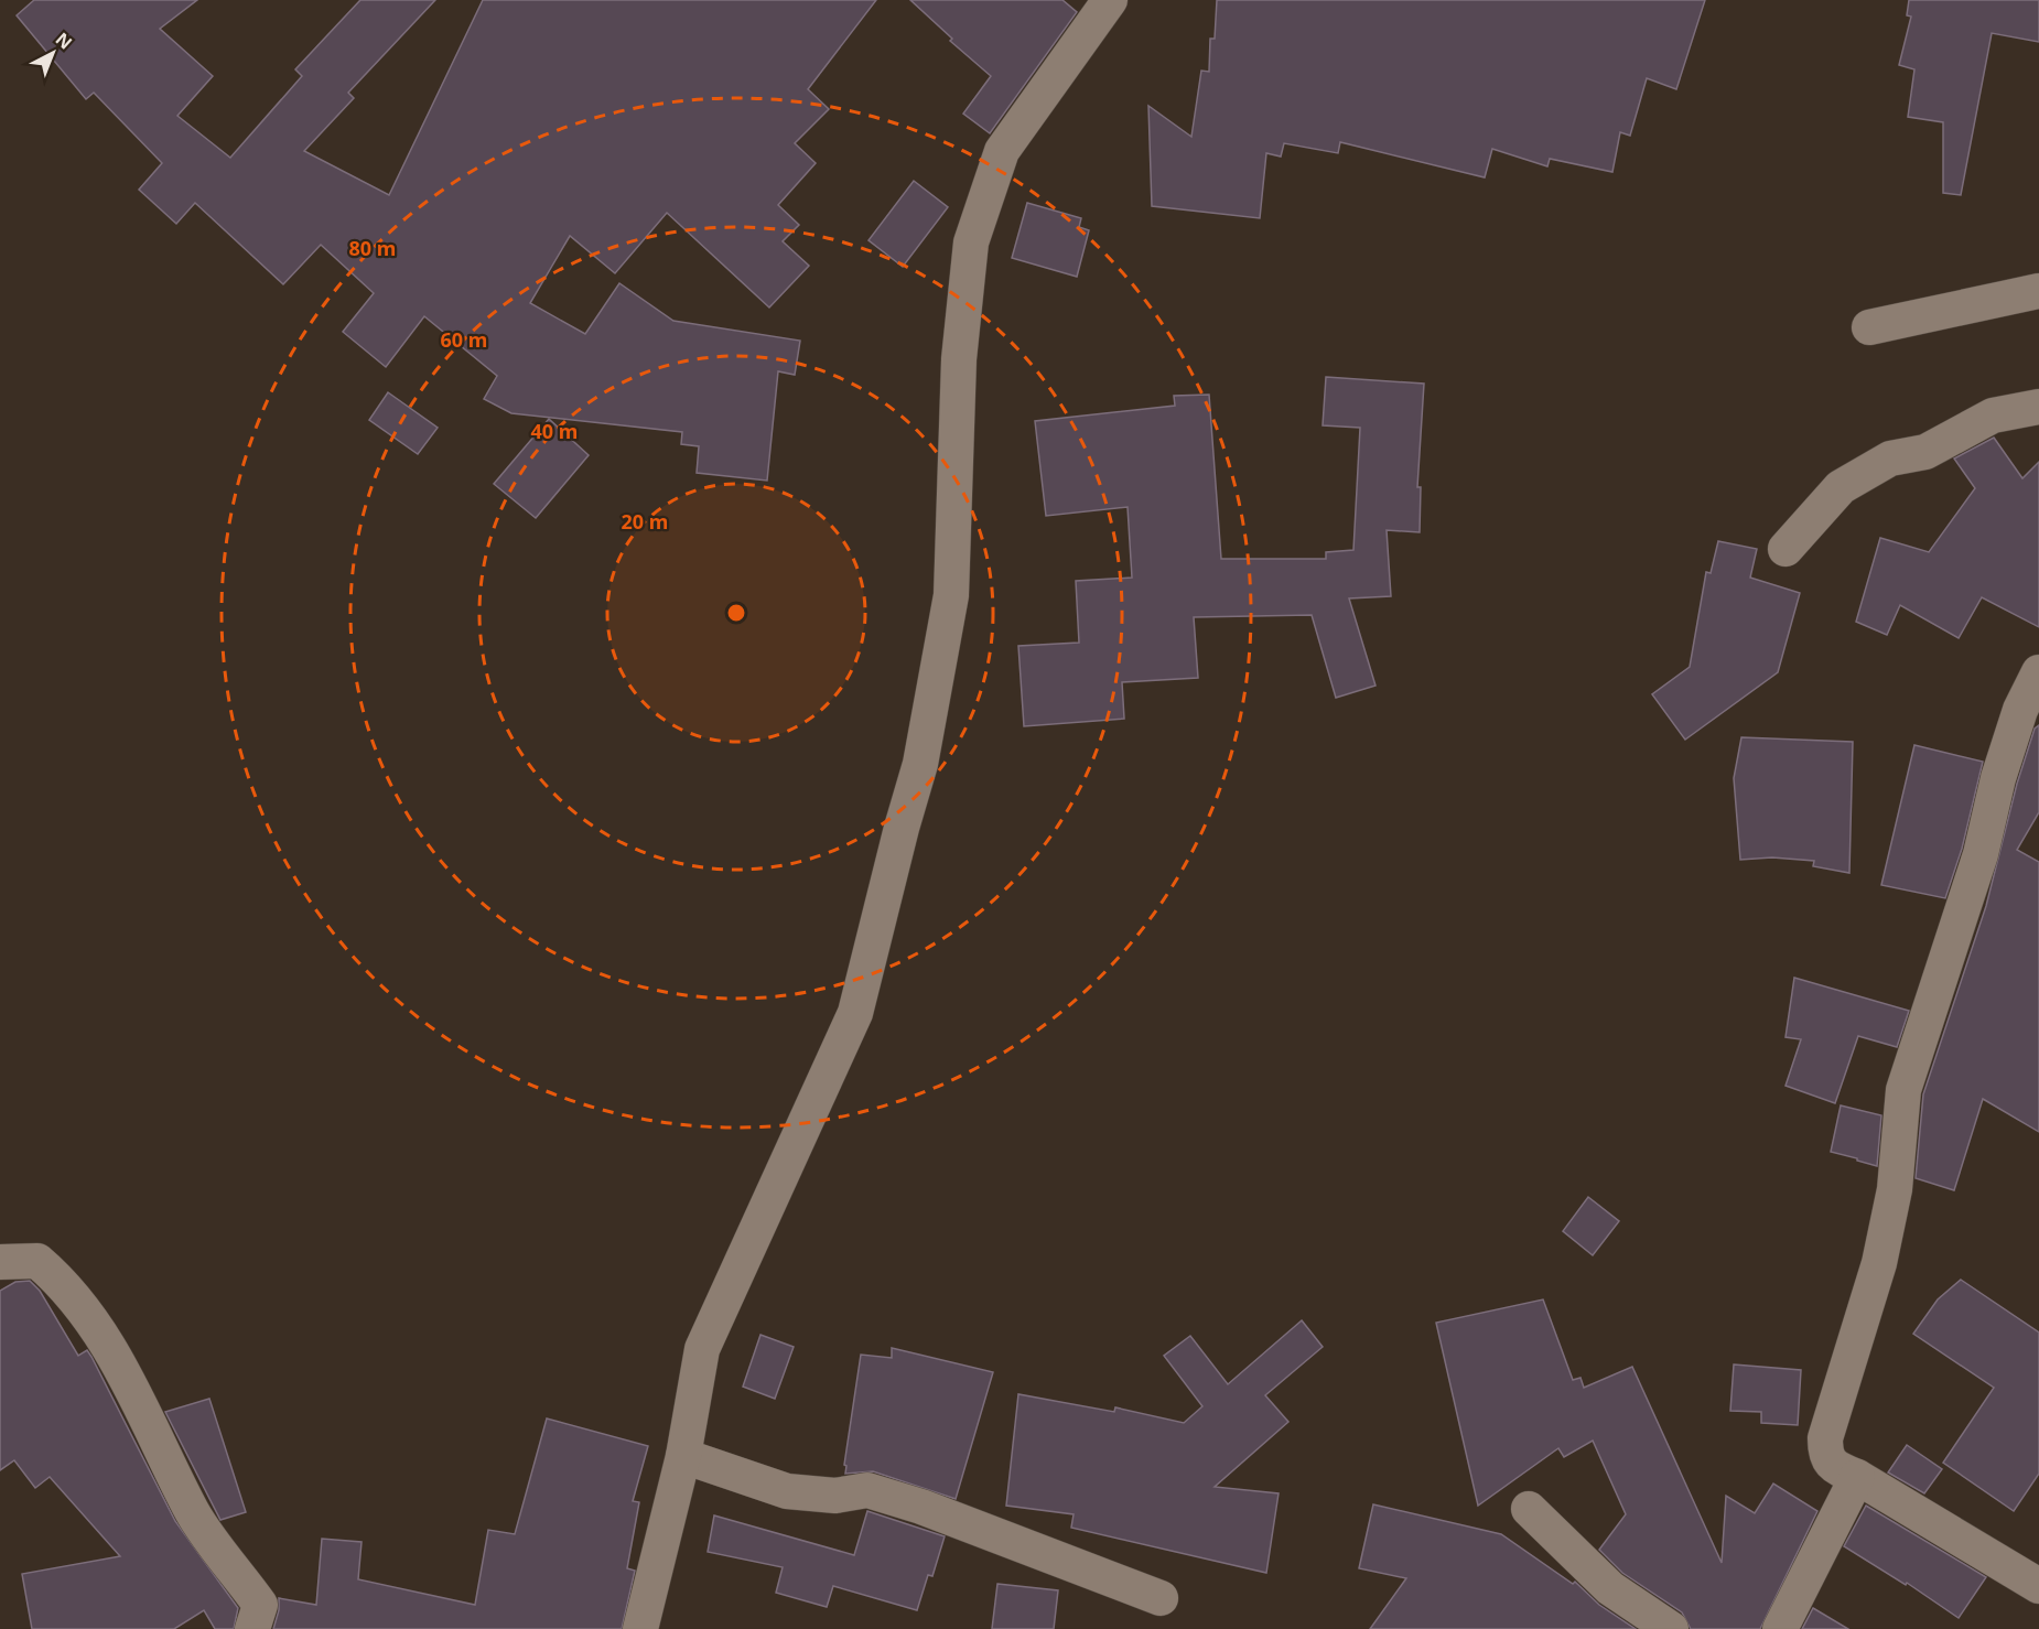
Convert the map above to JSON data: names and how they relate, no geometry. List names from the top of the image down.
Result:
{
  "north": "top right",
  "rings": [
    "80 m",
    "60 m",
    "40 m",
    "20 m"
  ]
}
